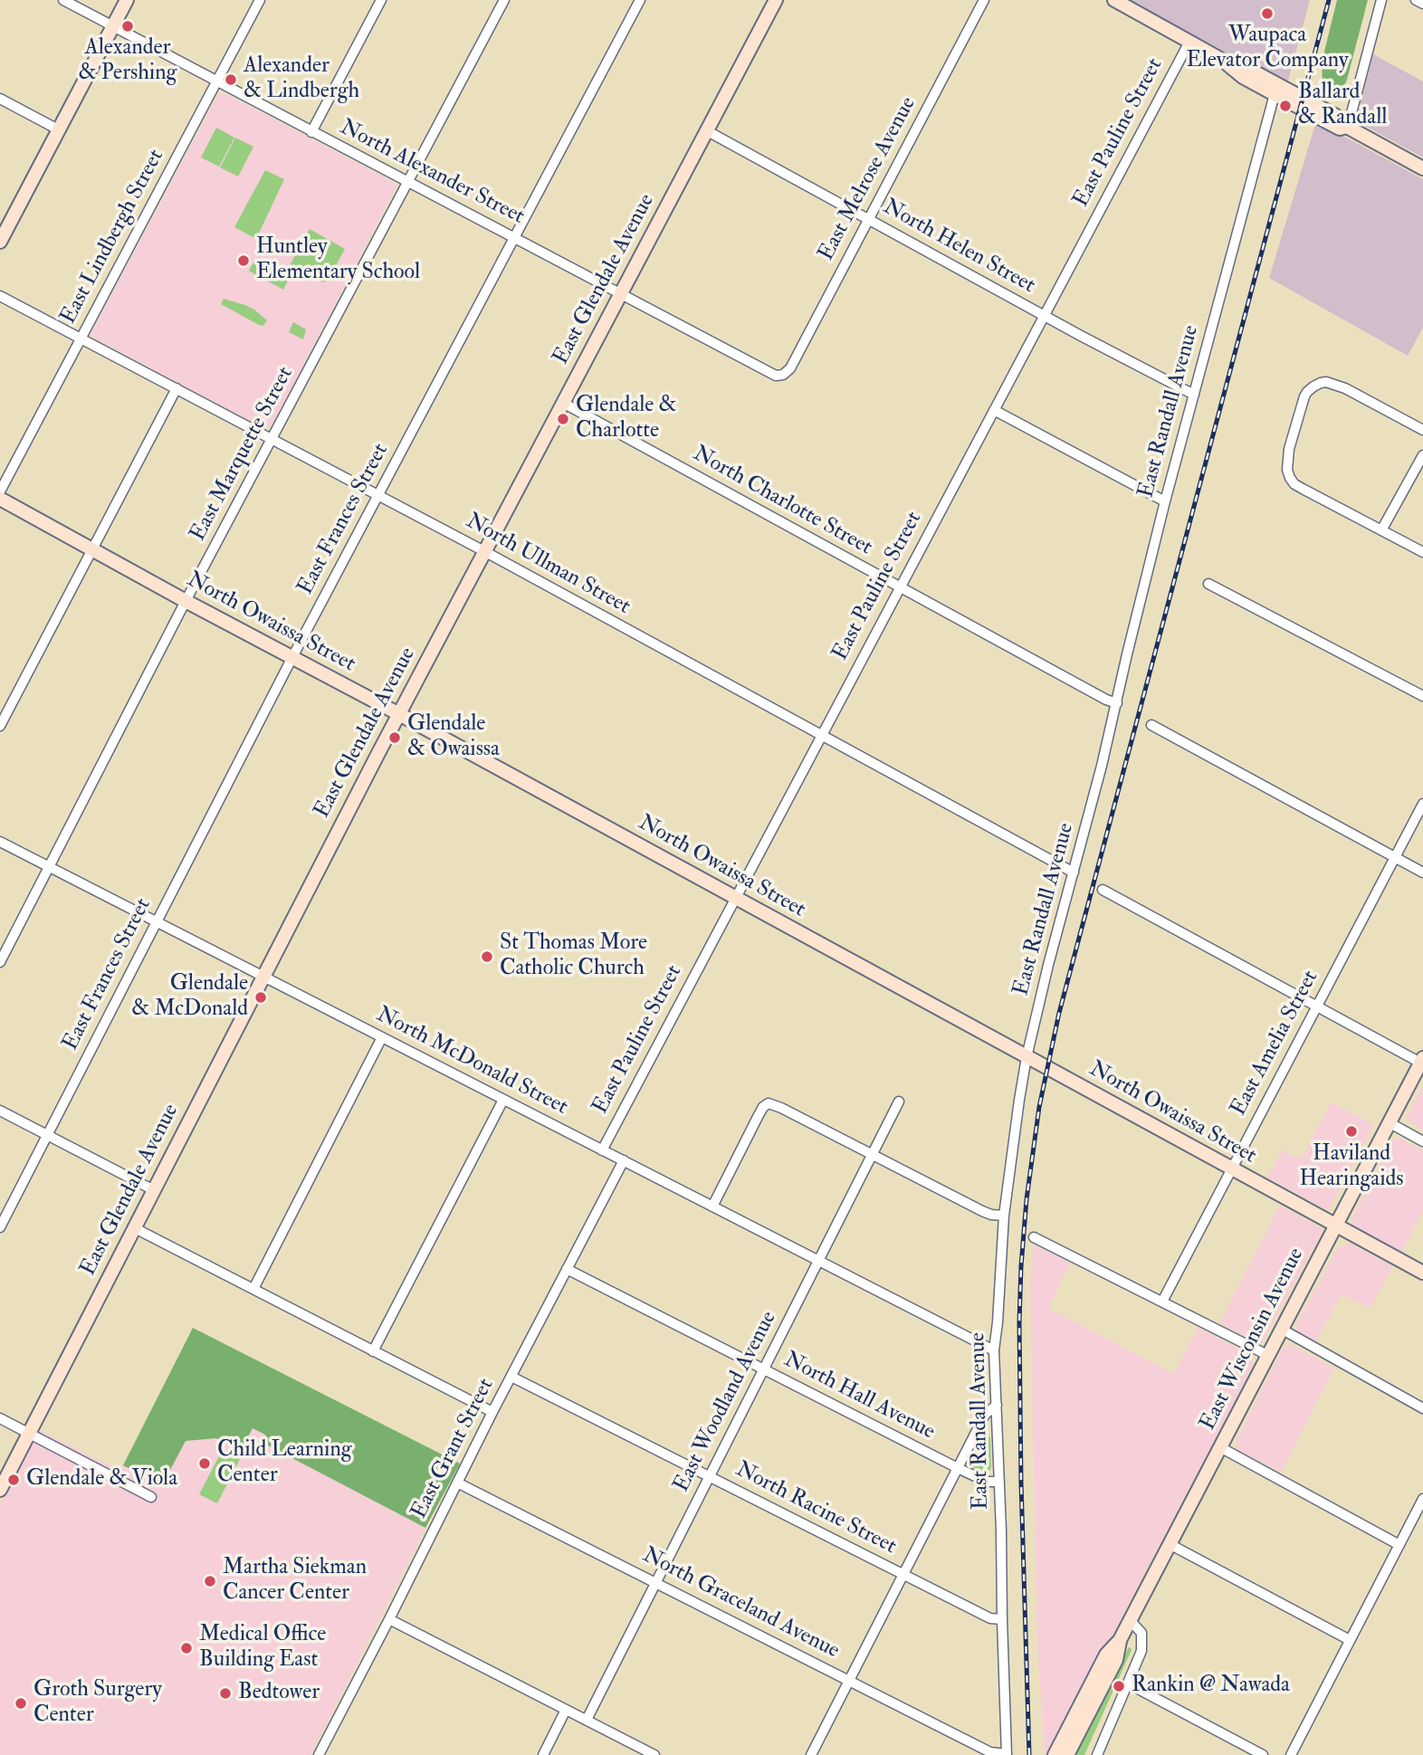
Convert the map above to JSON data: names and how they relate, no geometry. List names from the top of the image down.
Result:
{
  "streets": {
    "street": [
      "East Pauline Street",
      "North Alexander Street",
      "East Melrose Avenue",
      "East Lindbergh Street",
      "North Helen Street",
      "East Glendale Avenue",
      "East Randall Avenue",
      "East Marquette Street",
      "North Charlotte Street",
      "East Frances Street",
      "North Ullman Street",
      "North Owaissa Street",
      "East Amelia Street",
      "North McDonald Street",
      "East Wisconsin Avenue",
      "North Hall Avenue",
      "East Woodland Avenue",
      "East Grant Street",
      "North Racine Street",
      "North Graceland Avenue"
    ]
  },
  "crossings": [
    ["East Pauline Street", "North Helen Street"],
    ["East Pauline Street", "North Charlotte Street"],
    ["East Pauline Street", "North Ullman Street"],
    ["East Pauline Street", "North Owaissa Street"],
    ["East Pauline Street", "North McDonald Street"],
    ["North Alexander Street", "East Melrose Avenue"],
    ["North Alexander Street", "East Lindbergh Street"],
    ["North Alexander Street", "East Glendale Avenue"],
    ["North Alexander Street", "East Marquette Street"],
    ["North Alexander Street", "East Frances Street"],
    ["East Melrose Avenue", "North Helen Street"],
    ["East Lindbergh Street", "North Ullman Street"],
    ["North Helen Street", "East Glendale Avenue"],
    ["North Helen Street", "East Randall Avenue"],
    ["East Glendale Avenue", "North Charlotte Street"],
    ["East Glendale Avenue", "North Ullman Street"],
    ["East Glendale Avenue", "North Owaissa Street"],
    ["East Glendale Avenue", "North McDonald Street"],
    ["East Randall Avenue", "North Charlotte Street"],
    ["East Randall Avenue", "North Ullman Street"],
    ["East Randall Avenue", "North Owaissa Street"],
    ["East Randall Avenue", "North McDonald Street"],
    ["East Randall Avenue", "North Hall Avenue"],
    ["East Randall Avenue", "North Racine Street"],
    ["East Randall Avenue", "North Graceland Avenue"],
    ["East Marquette Street", "North Ullman Street"],
    ["East Marquette Street", "North Owaissa Street"],
    ["East Marquette Street", "North McDonald Street"],
    ["East Frances Street", "North Ullman Street"],
    ["East Frances Street", "North Owaissa Street"],
    ["East Frances Street", "North McDonald Street"],
    ["North Owaissa Street", "East Amelia Street"],
    ["North Owaissa Street", "East Wisconsin Avenue"],
    ["North McDonald Street", "East Woodland Avenue"],
    ["North McDonald Street", "East Grant Street"],
    ["North Hall Avenue", "East Woodland Avenue"],
    ["North Hall Avenue", "East Grant Street"],
    ["East Woodland Avenue", "North Racine Street"],
    ["East Woodland Avenue", "North Graceland Avenue"],
    ["East Grant Street", "North Racine Street"],
    ["East Grant Street", "North Graceland Avenue"]
  ],
  "places": [
    "Waupaca Elevator Company",
    "Alexander & Pershing",
    "Alexander & Lindbergh",
    "Ballard & Randall",
    "Huntley Elementary School",
    "Glendale & Charlotte",
    "Glendale & Owaissa",
    "St Thomas More Catholic Church",
    "Glendale & McDonald",
    "Haviland Hearingaids",
    "Child Learning Center",
    "Glendale & Viola",
    "Martha Siekman Cancer Center",
    "Medical Office Building East",
    "Rankin @ Nawada",
    "Bedtower",
    "Groth Surgery Center"
  ]
}
